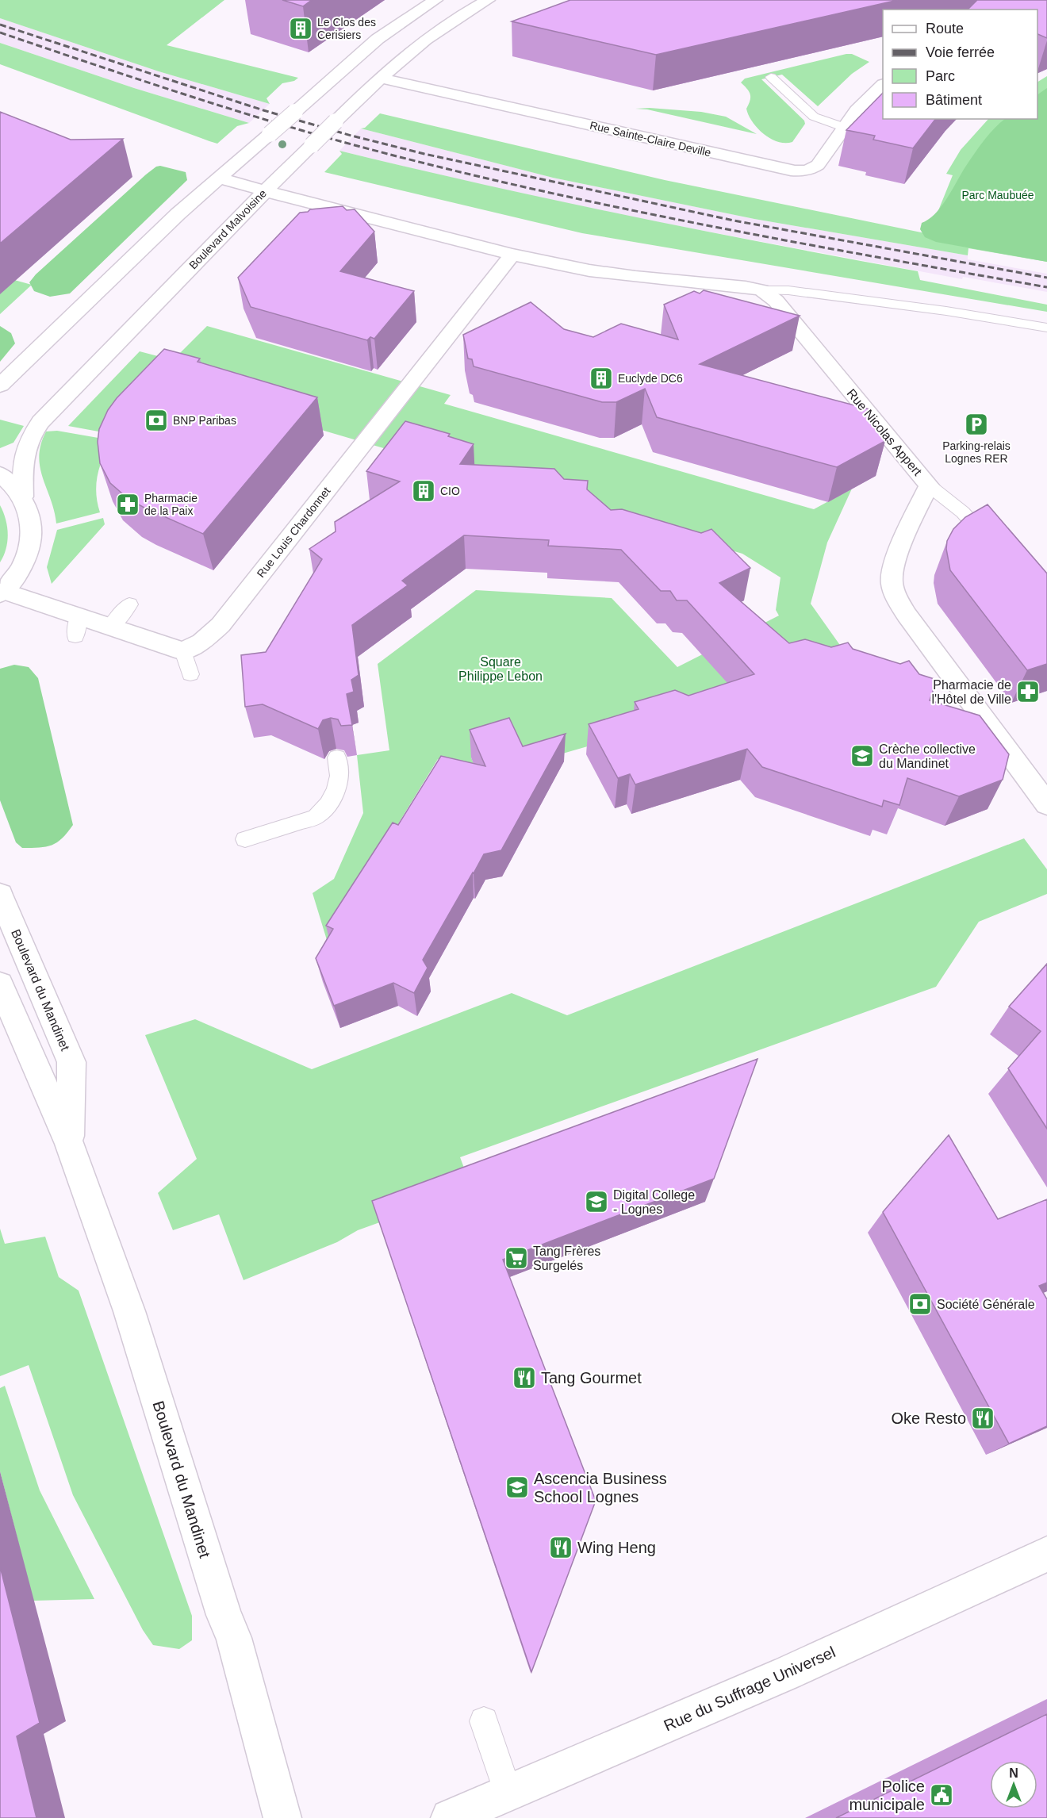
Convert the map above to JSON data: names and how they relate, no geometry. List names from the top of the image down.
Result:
{
  "streets": {
    "street": [
      "Rue Sainte-Claire Deville",
      "Boulevard Malvoisine",
      "Rue Nicolas Appert",
      "Rue Louis Chardonnet",
      "Boulevard du Mandinet",
      "Rue du Suffrage Universel"
    ]
  },
  "crossings": [
    ["Rue Sainte-Claire Deville", "Boulevard Malvoisine"]
  ],
  "parks": ["Parc Maubuée", "Square Philippe Lebon"],
  "places": {
    "building": ["Le Clos des Cerisiers", "Euclyde DC6", "CIO"],
    "bank": ["BNP Paribas", "Société Générale"],
    "parking": ["Parking-relais Lognes RER"],
    "pharmacy": ["Pharmacie de la Paix", "Pharmacie de l'Hôtel de Ville"],
    "school or university": ["Crèche collective du Mandinet", "Digital College - Lognes", "Ascencia Business School Lognes"],
    "supermarket": ["Tang Frères Surgelés"],
    "restaurant": ["Tang Gourmet", "Oke Resto", "Wing Heng"],
    "public building": ["Police municipale"]
  },
  "legend": [
    "Route",
    "Voie ferrée",
    "Parc",
    "Bâtiment"
  ],
  "north": "top"
}
